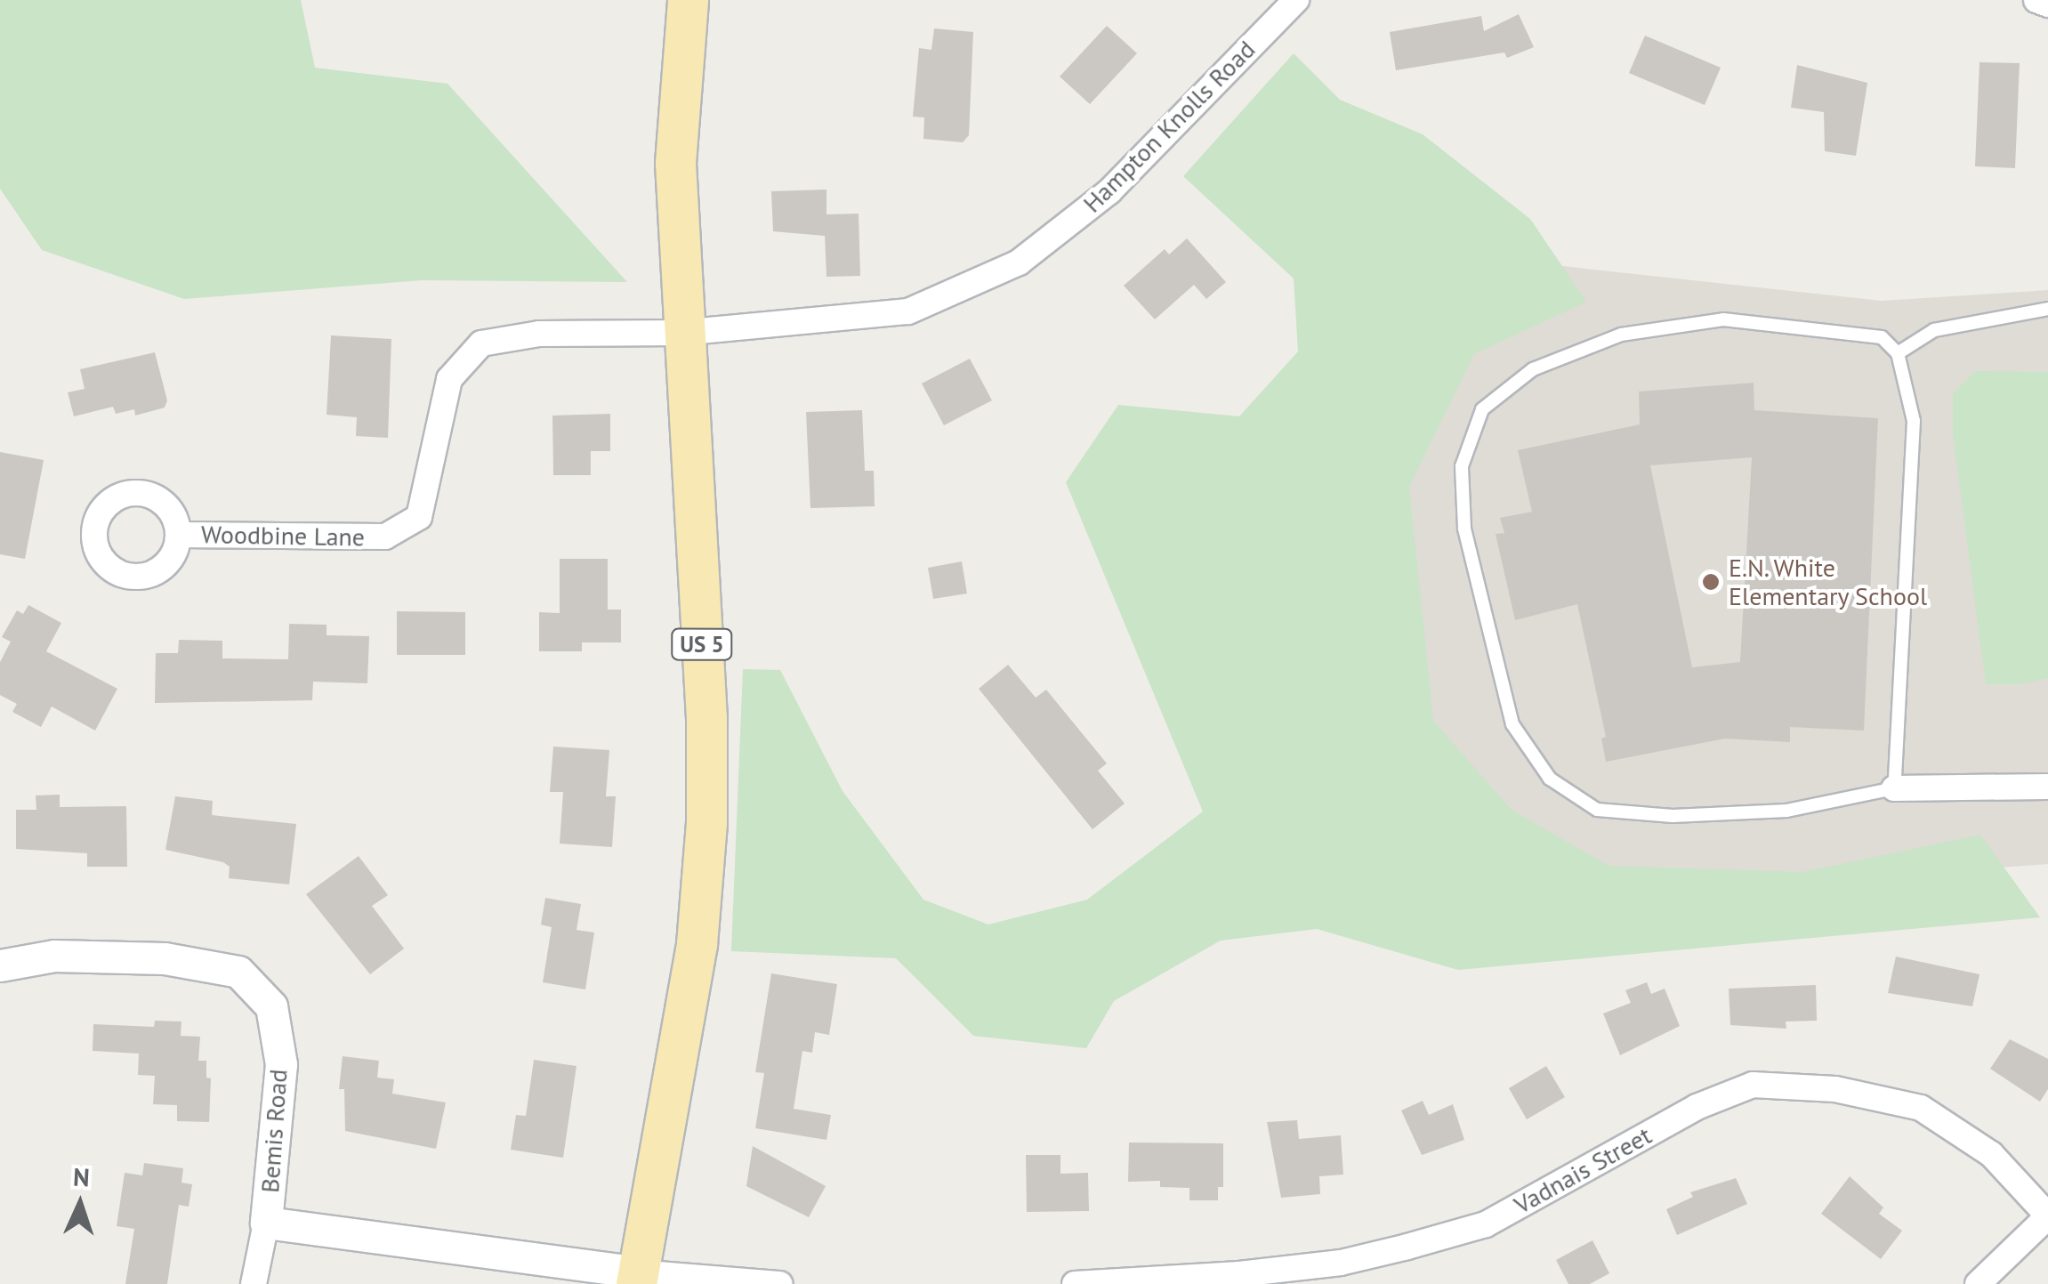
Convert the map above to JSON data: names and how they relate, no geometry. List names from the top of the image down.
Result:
{
  "streets": {
    "main road": ["US 5"],
    "street": [
      "Hampton Knolls Road",
      "Woodbine Lane",
      "Bemis Road",
      "Vadnais Street"
    ]
  },
  "crossings": [
    ["Hampton Knolls Road", "Woodbine Lane"],
    ["Hampton Knolls Road", "US 5"],
    ["Woodbine Lane", "US 5"],
    ["US 5", "Bemis Road"]
  ],
  "places": ["E.N. White Elementary School"],
  "north": "top"
}
